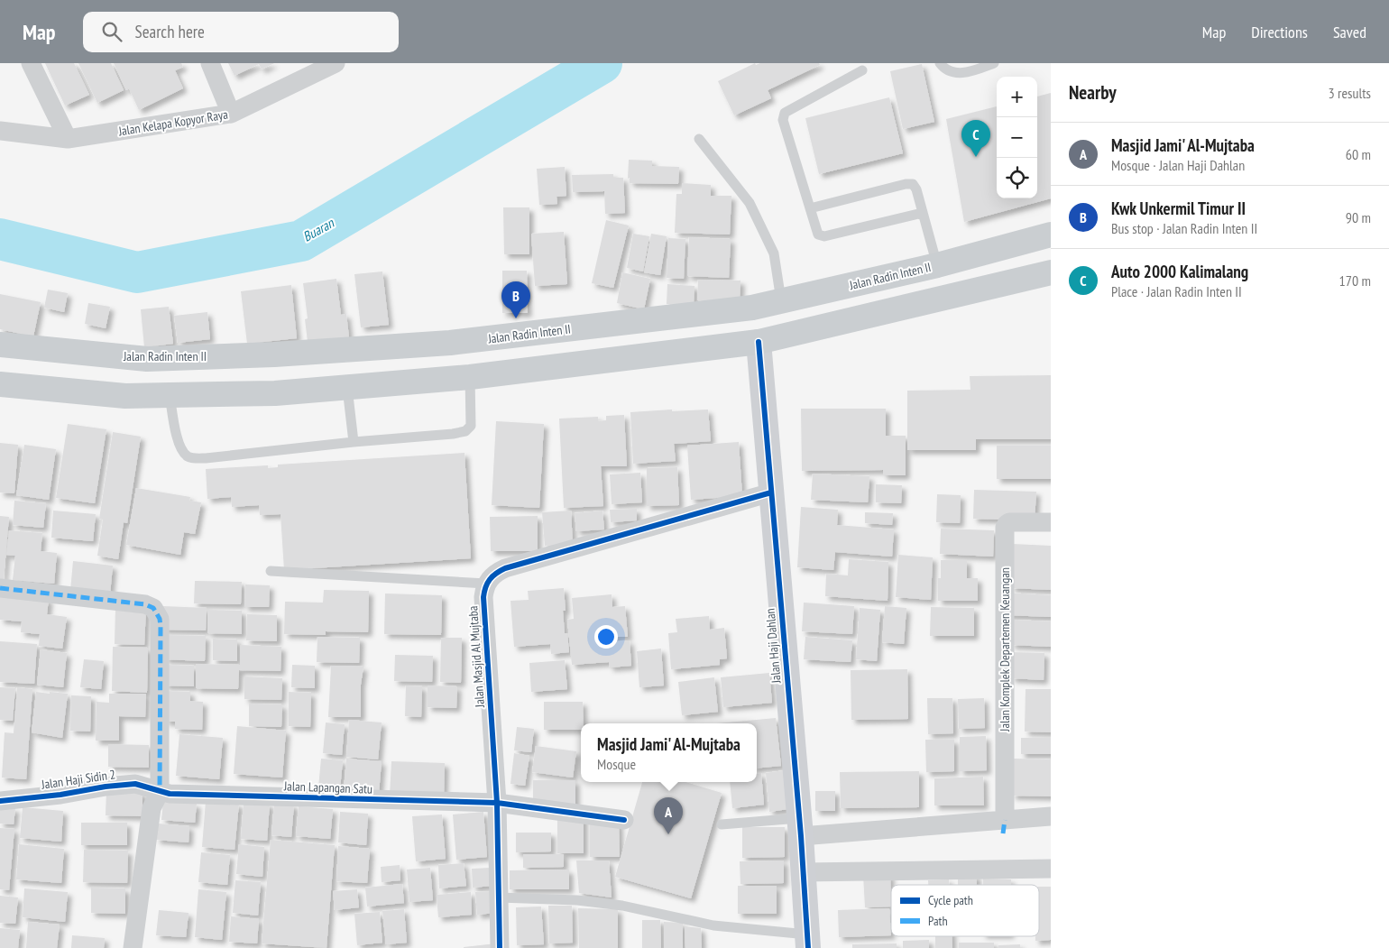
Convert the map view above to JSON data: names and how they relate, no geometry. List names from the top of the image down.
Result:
{
  "streets": {
    "main road": ["Jalan Radin Inten II"],
    "street": [
      "Jalan Kelapa Kopyor Raya",
      "Jalan Haji Dahlan",
      "Jalan Komplek Departemen Keuangan",
      "Jalan Masjid Al Mujtaba",
      "Jalan Haji Sidin 2",
      "Jalan Lapangan Satu"
    ]
  },
  "crossings": [
    ["Jalan Masjid Al Mujtaba", "Jalan Lapangan Satu"],
    ["Jalan Haji Sidin 2", "Jalan Lapangan Satu"]
  ],
  "water": ["Buaran"],
  "legend": ["Cycle path", "Path"],
  "page": {
    "header": "Map",
    "search": "Search here",
    "nav": ["Map", "Directions", "Saved"],
    "heading": ["Nearby", "3 results"],
    "map_buttons": ["+", "−"],
    "pins": ["C", "B", "A"],
    "list": [
      {
        "mark": "A",
        "name": "Masjid Jami' Al-Mujtaba",
        "note": "Mosque · Jalan Haji Dahlan",
        "value": "60 m"
      },
      {
        "mark": "B",
        "name": "Kwk Unkermil Timur II",
        "note": "Bus stop · Jalan Radin Inten II",
        "value": "90 m"
      },
      {
        "mark": "C",
        "name": "Auto 2000 Kalimalang",
        "note": "Place · Jalan Radin Inten II",
        "value": "170 m"
      }
    ],
    "popup": ["Masjid Jami' Al-Mujtaba", "Mosque"]
  }
}
